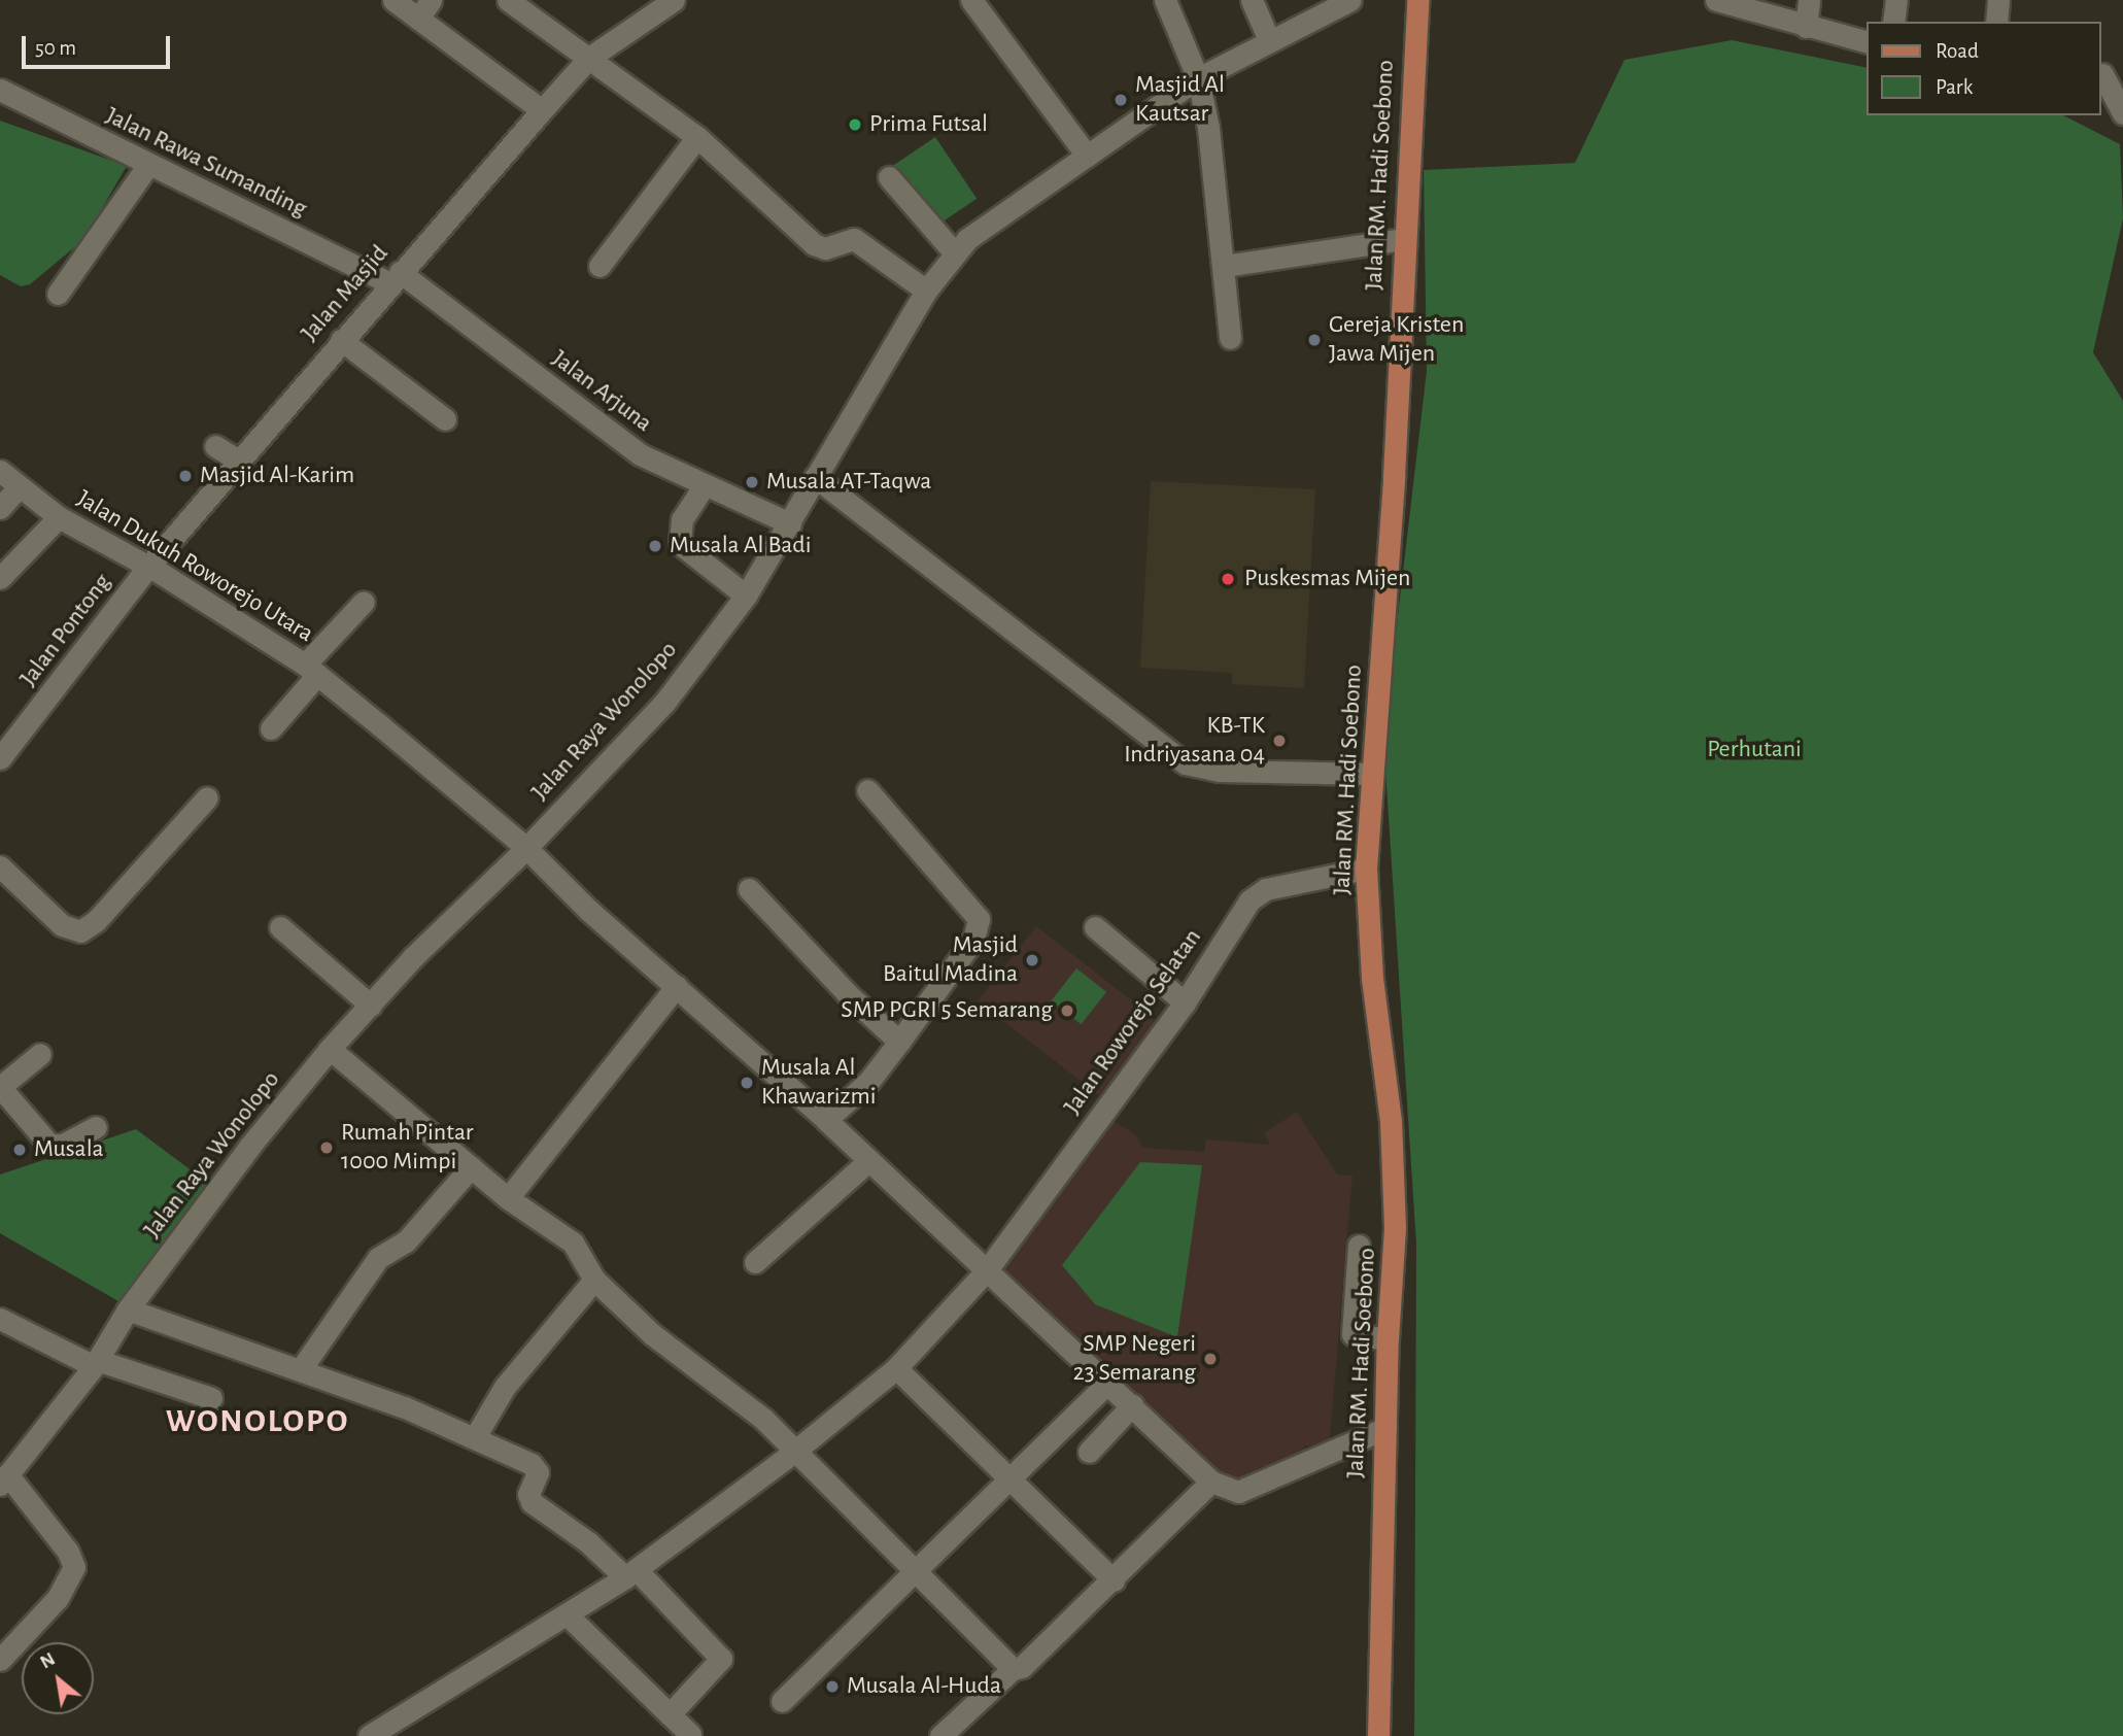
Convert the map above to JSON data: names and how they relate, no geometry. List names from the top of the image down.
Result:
{
  "streets": {
    "main road": ["Jalan RM. Hadi Soebono"],
    "street": [
      "Jalan Rawa Sumanding",
      "Jalan Masjid",
      "Jalan Arjuna",
      "Jalan Dukuh Roworejo Utara",
      "Jalan Pontong",
      "Jalan Raya Wonolopo",
      "Jalan Roworejo Selatan"
    ]
  },
  "crossings": [
    ["Jalan Rawa Sumanding", "Jalan Masjid"],
    ["Jalan Rawa Sumanding", "Jalan Arjuna"],
    ["Jalan RM. Hadi Soebono", "Jalan Roworejo Selatan"],
    ["Jalan Masjid", "Jalan Arjuna"],
    ["Jalan Masjid", "Jalan Dukuh Roworejo Utara"],
    ["Jalan Masjid", "Jalan Pontong"],
    ["Jalan Arjuna", "Jalan Raya Wonolopo"],
    ["Jalan Dukuh Roworejo Utara", "Jalan Pontong"],
    ["Jalan Dukuh Roworejo Utara", "Jalan Raya Wonolopo"]
  ],
  "districts": ["WONOLOPO"],
  "parks": ["Perhutani"],
  "places": [
    "Masjid Al Kautsar",
    "Prima Futsal",
    "Gereja Kristen Jawa Mijen",
    "Masjid Al-Karim",
    "Musala AT-Taqwa",
    "Musala Al Badi",
    "Puskesmas Mijen",
    "KB-TK Indriyasana 04",
    "Masjid Baitul Madina",
    "SMP PGRI 5 Semarang",
    "Musala Al Khawarizmi",
    "Rumah Pintar 1000 Mimpi",
    "Musala",
    "SMP Negeri 23 Semarang",
    "Musala Al-Huda"
  ],
  "legend": ["Road", "Park"],
  "scale_bar": "50 m",
  "north": "top left"
}
